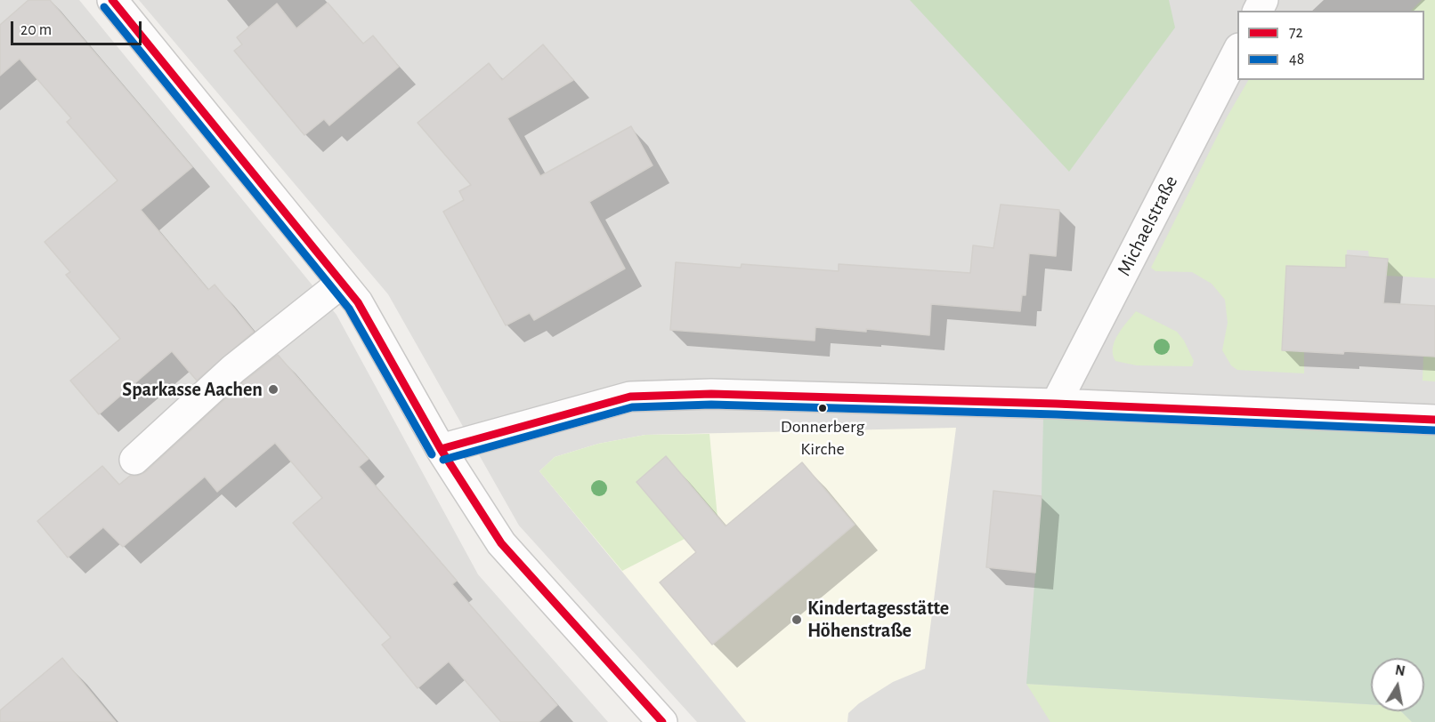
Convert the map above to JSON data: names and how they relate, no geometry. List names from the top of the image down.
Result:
{
  "streets": {
    "street": ["Michaelstraße"]
  },
  "places": ["Sparkasse Aachen", "Donnerberg Kirche", "Kindertagesstätte Höhenstraße"],
  "lines": ["transit line 72", "transit line 48"],
  "legend": ["72", "48"],
  "scale_bar": "20 m",
  "north": "top"
}
